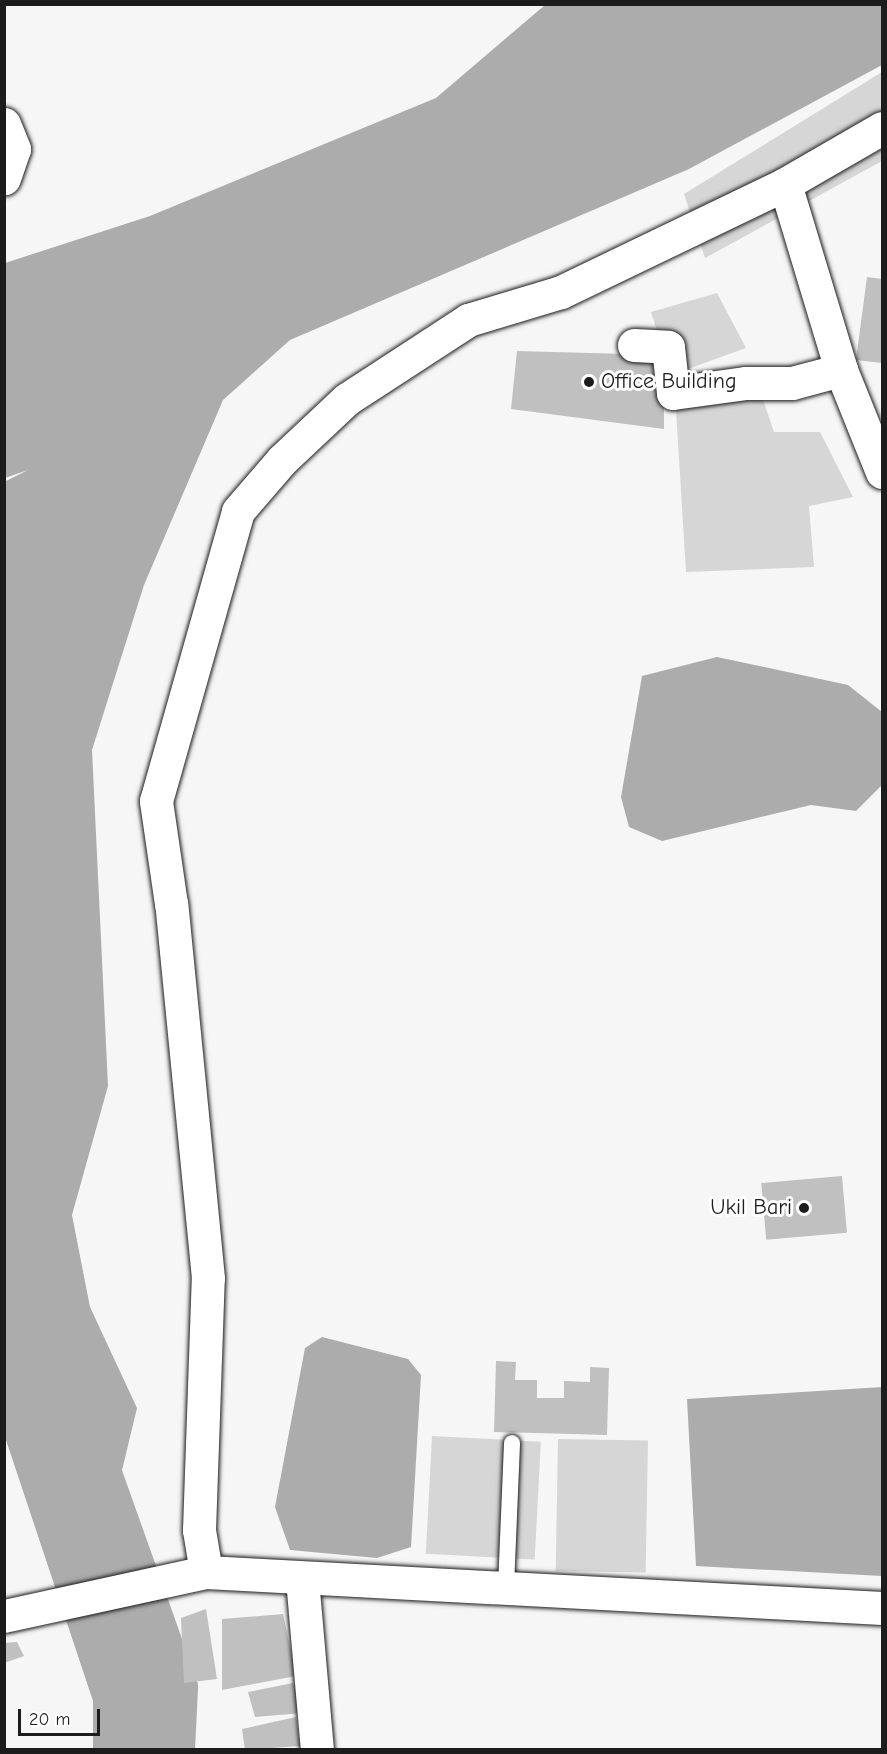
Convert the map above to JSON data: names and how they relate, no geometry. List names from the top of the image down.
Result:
{
  "places": ["Office Building", "Ukil Bari"],
  "scale_bar": "20 m"
}
